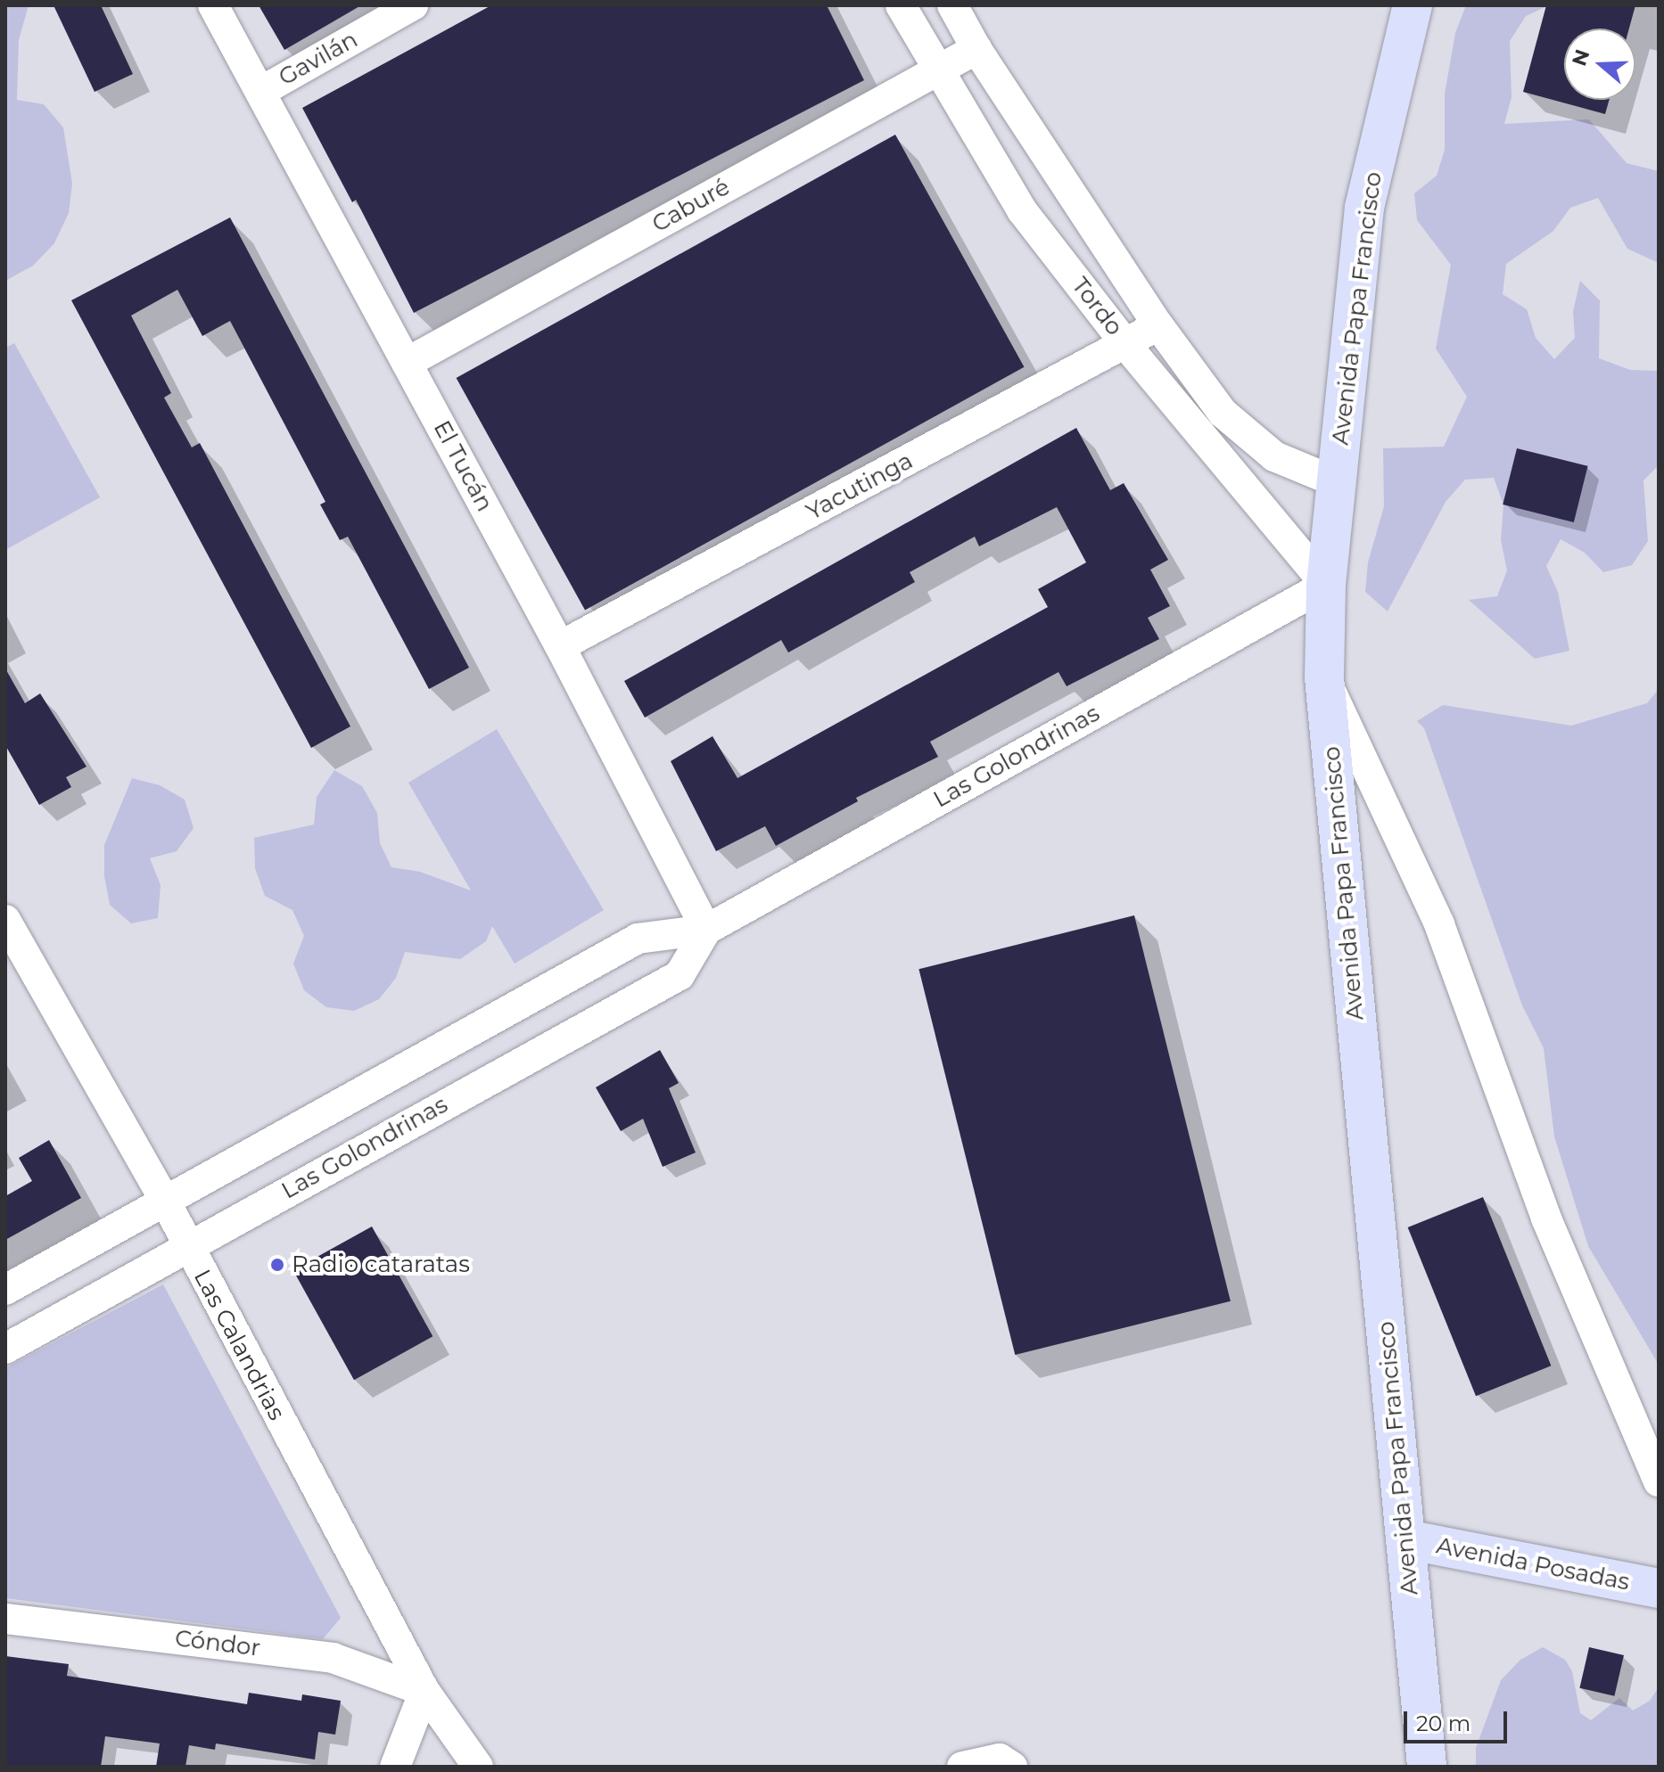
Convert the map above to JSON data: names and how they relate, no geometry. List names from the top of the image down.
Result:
{
  "streets": {
    "main road": ["Avenida Papa Francisco", "Avenida Posadas"],
    "street": [
      "Gavilán",
      "Caburé",
      "Tordo",
      "El Tucán",
      "Yacutinga",
      "Las Golondrinas",
      "Las Calandrias",
      "Cóndor"
    ]
  },
  "crossings": [
    ["Gavilán", "El Tucán"],
    ["Caburé", "Tordo"],
    ["Caburé", "El Tucán"],
    ["Tordo", "Avenida Papa Francisco"],
    ["Tordo", "Yacutinga"],
    ["Tordo", "Las Golondrinas"],
    ["Avenida Papa Francisco", "Las Golondrinas"],
    ["Avenida Papa Francisco", "Avenida Posadas"],
    ["El Tucán", "Yacutinga"],
    ["El Tucán", "Las Golondrinas"],
    ["Las Golondrinas", "Las Calandrias"],
    ["Las Calandrias", "Cóndor"]
  ],
  "places": ["Radio cataratas"],
  "scale_bar": "20 m",
  "north": "left"
}
